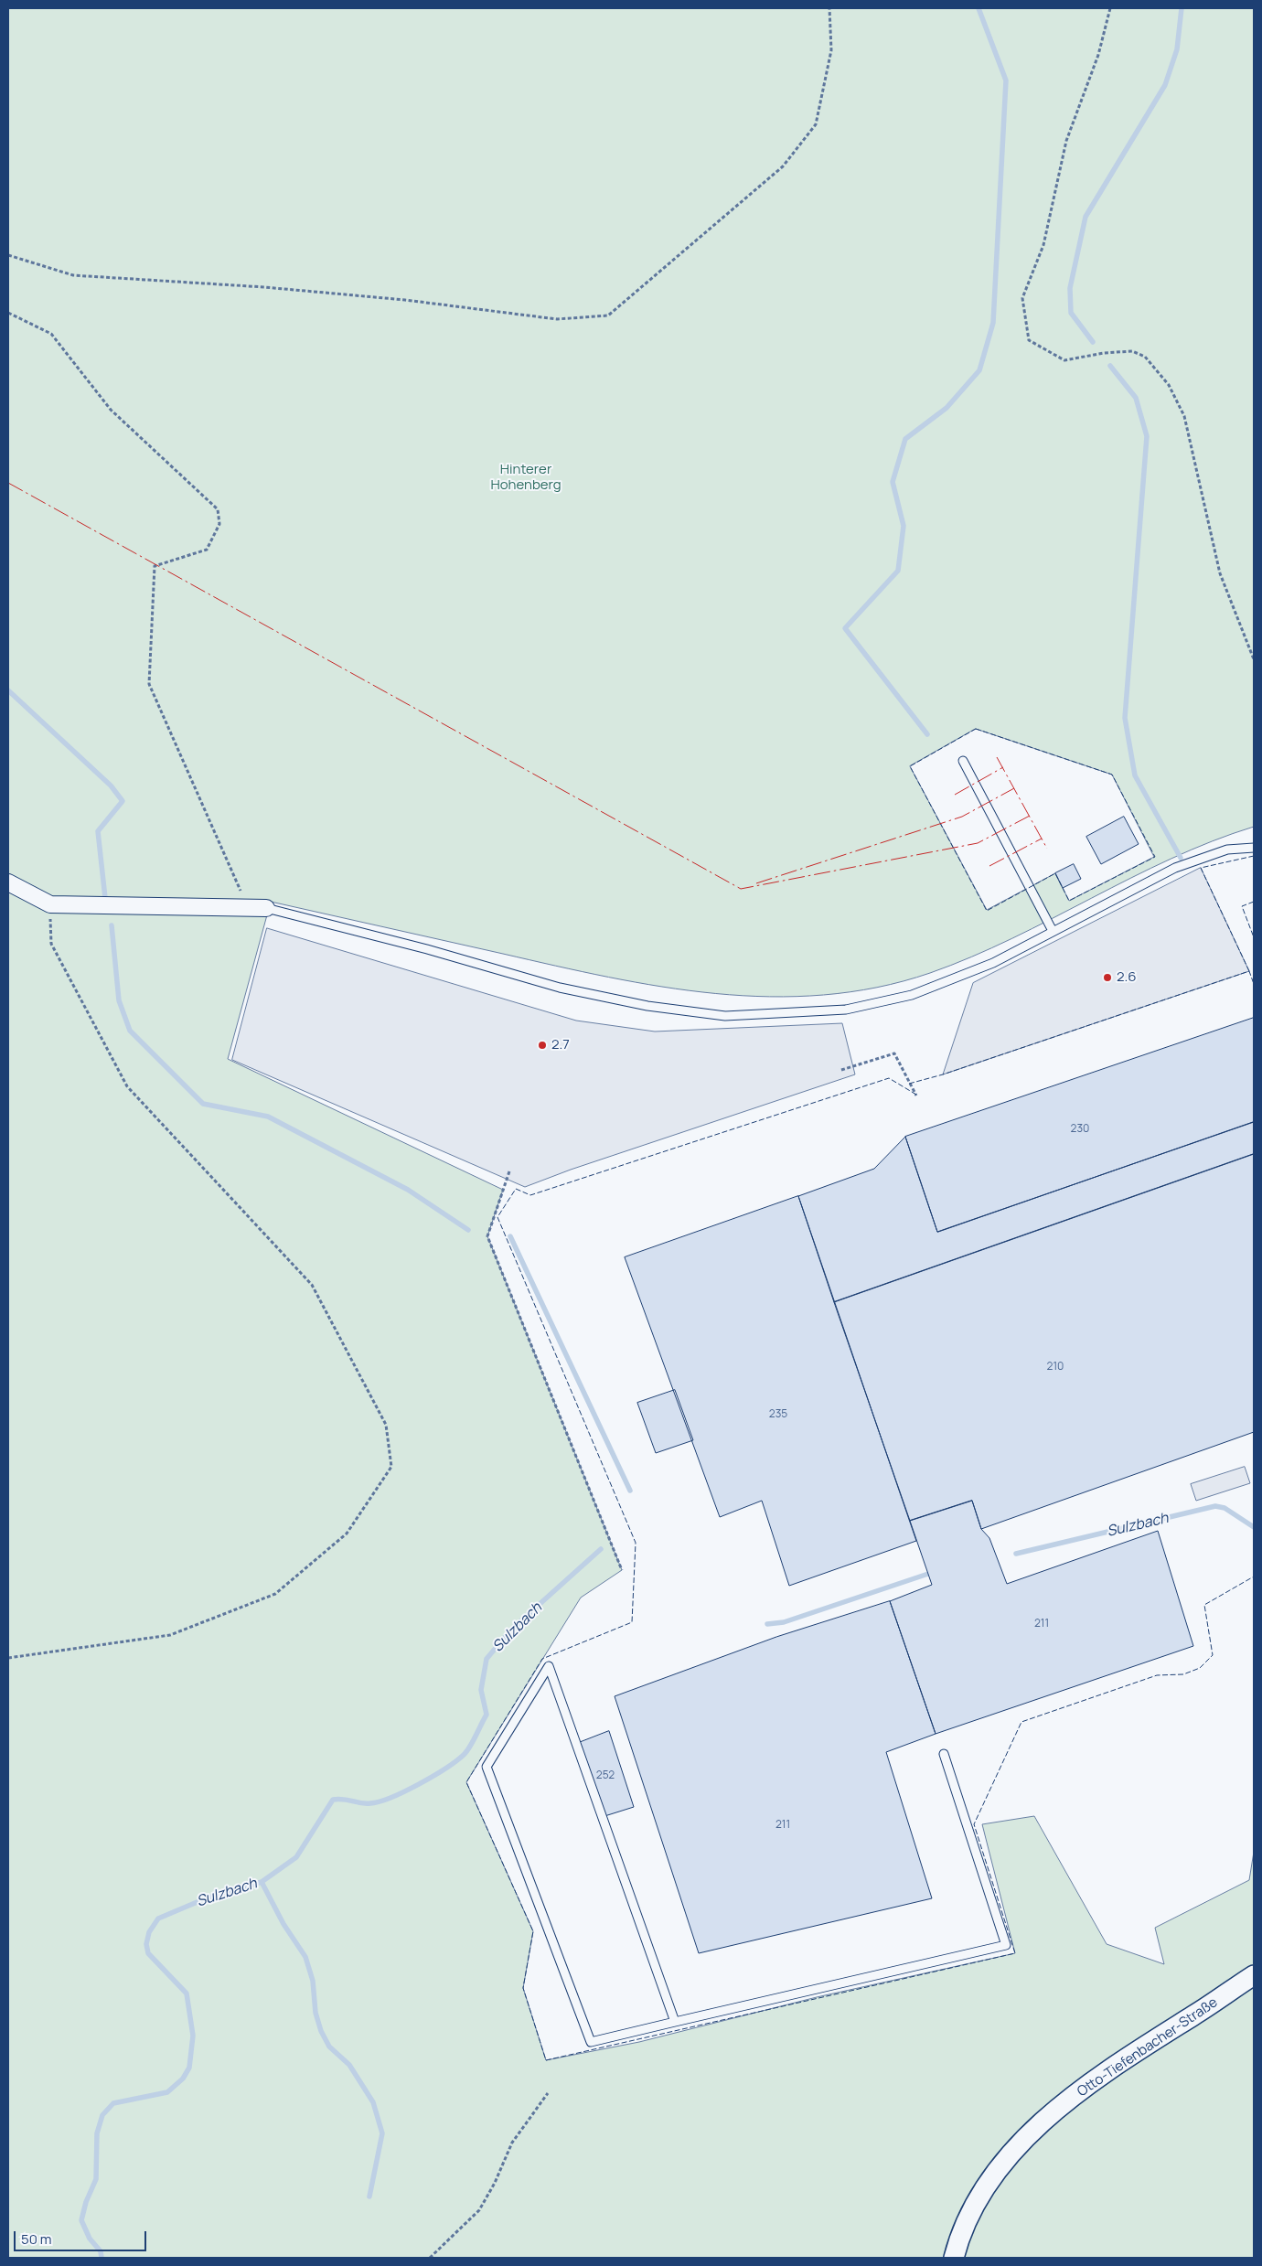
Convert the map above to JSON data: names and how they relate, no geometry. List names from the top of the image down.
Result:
{
  "streets": {
    "street": ["Otto-Tiefenbacher-Straße"]
  },
  "water": ["Sulzbach"],
  "parks": ["Hinterer Hohenberg"],
  "places": ["2.6", "2.7"],
  "house_numbers": [
    "230",
    "210",
    "235",
    "211",
    "252",
    "211"
  ],
  "scale_bar": "50 m"
}
